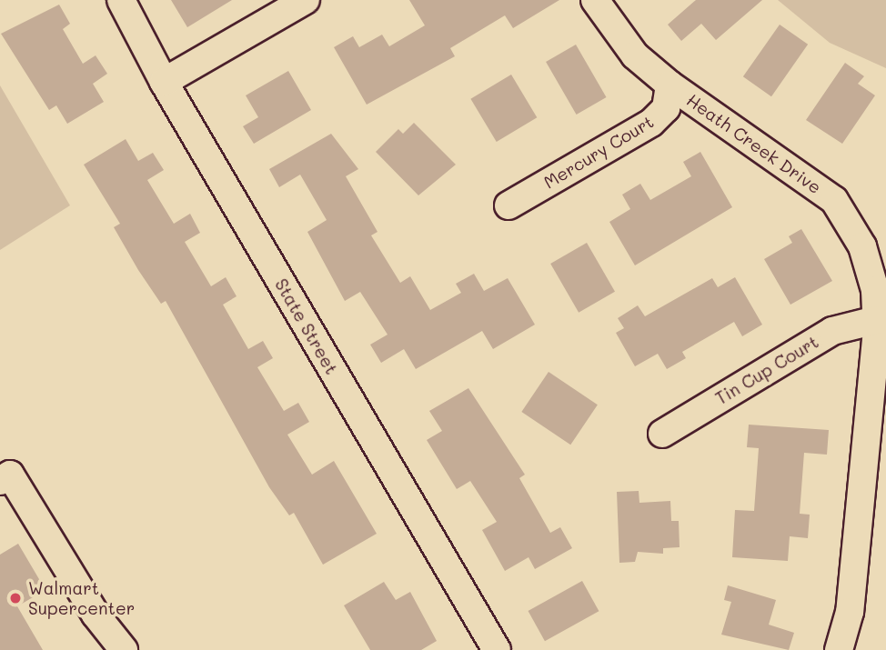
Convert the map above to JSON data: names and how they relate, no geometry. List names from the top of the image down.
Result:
{
  "streets": {
    "street": [
      "Heath Creek Drive",
      "Mercury Court",
      "State Street",
      "Tin Cup Court"
    ]
  },
  "crossings": [
    ["Heath Creek Drive", "Mercury Court"],
    ["Heath Creek Drive", "Tin Cup Court"]
  ],
  "places": ["Walmart Supercenter"]
}
